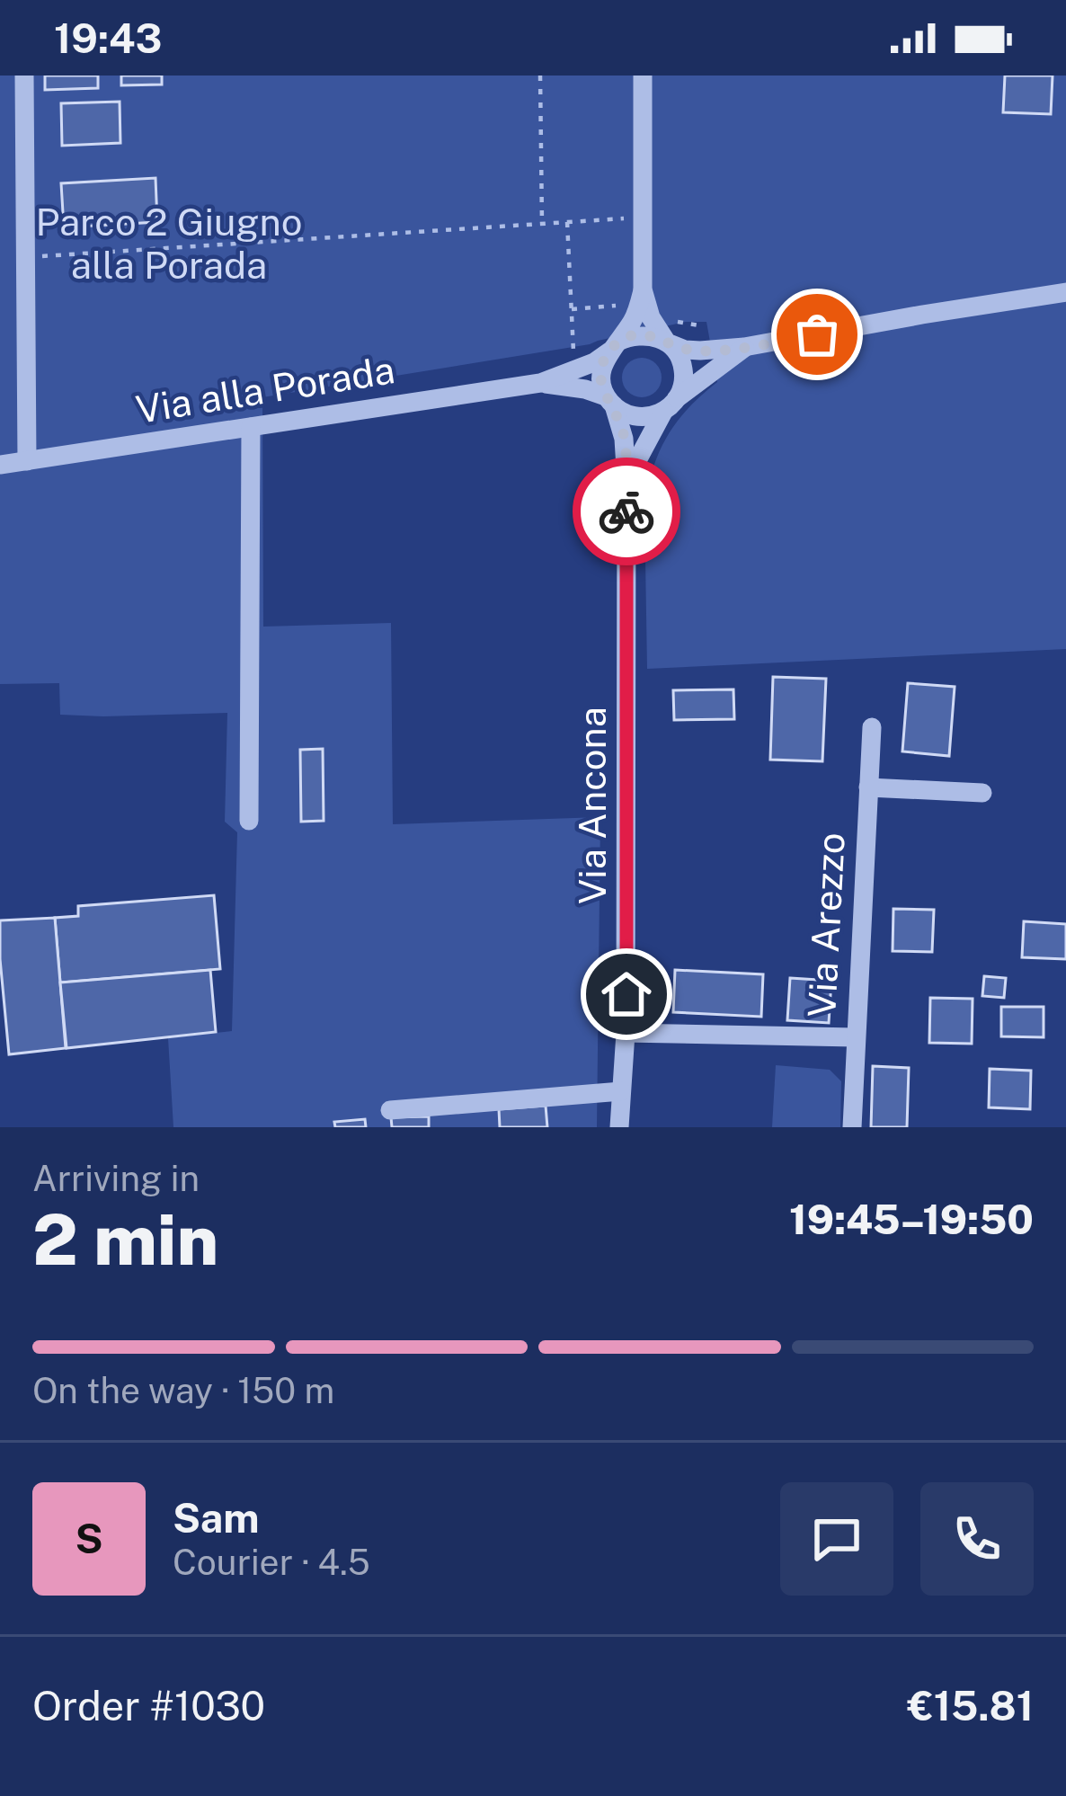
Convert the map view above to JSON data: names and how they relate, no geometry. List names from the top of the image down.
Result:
{
  "streets": {
    "street": ["Via alla Porada", "Via Ancona", "Via Arezzo"]
  },
  "crossings": [
    ["Via alla Porada", "Via Ancona"]
  ],
  "parks": ["Parco 2 Giugno alla Porada"],
  "page": {
    "status": "19:43",
    "heading": ["2 min", "Arriving in", "19:45–19:50"],
    "panel": [
      "Sam",
      "Courier · 4.5",
      "Order #1030",
      "€15.81"
    ],
    "bar": "On the way · 150 m",
    "round": "S"
  }
}
